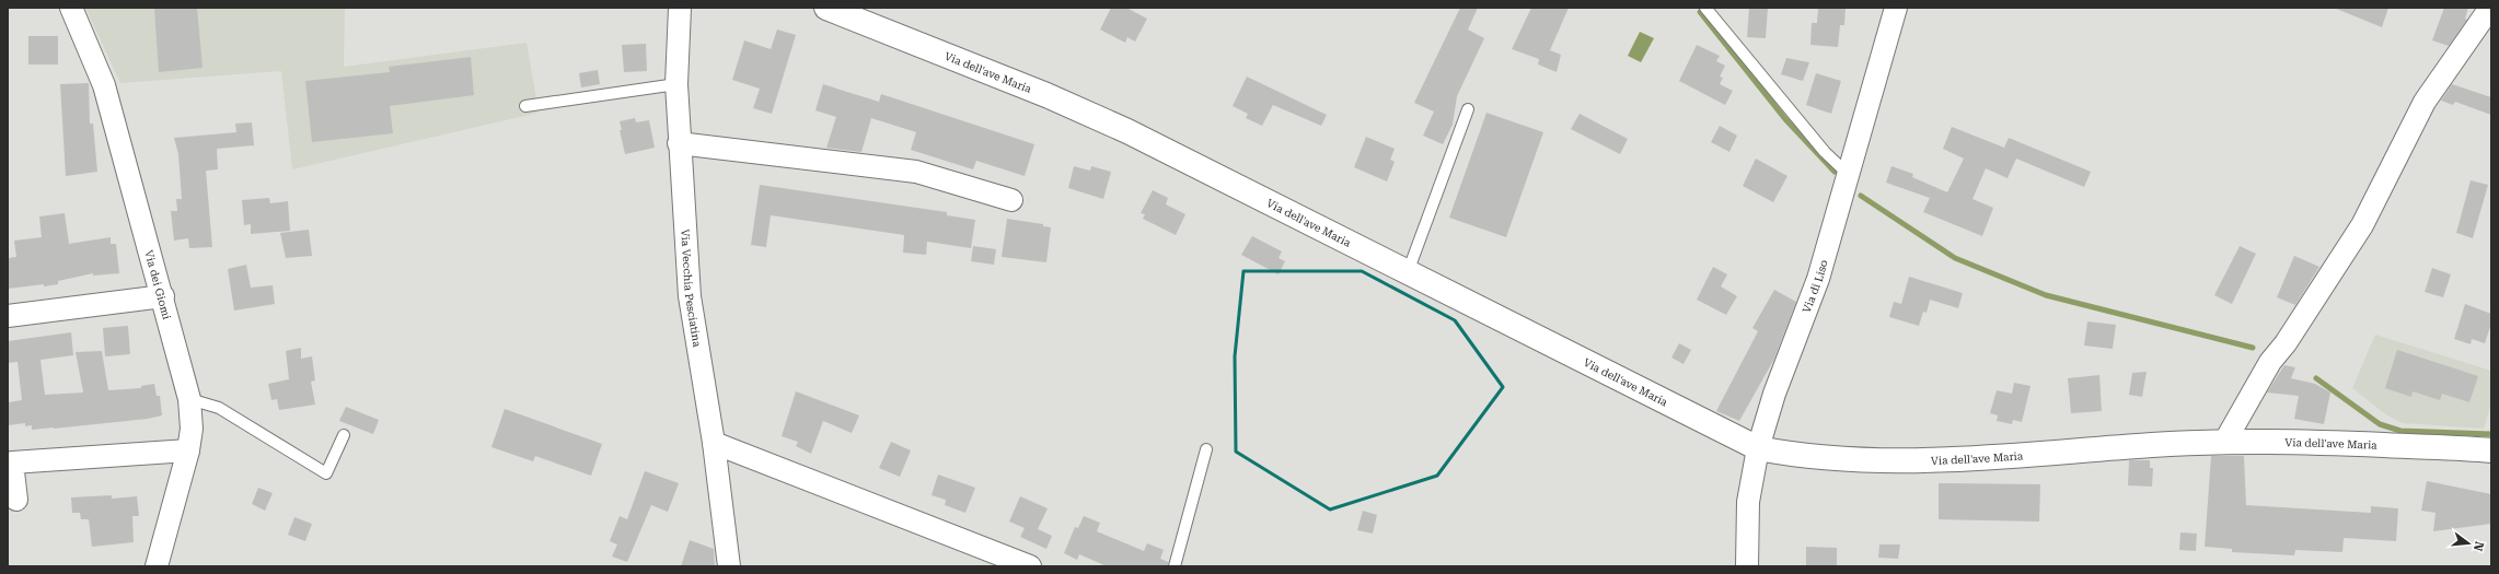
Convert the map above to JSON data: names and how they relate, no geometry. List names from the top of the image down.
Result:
{
  "streets": {
    "street": [
      "Via dell'ave Maria",
      "Via dei Giomi",
      "Via di Liso",
      "Via Vecchia Pesciatina"
    ]
  },
  "crossings": [
    ["Via dell'ave Maria", "Via di Liso"]
  ],
  "north": "right"
}
